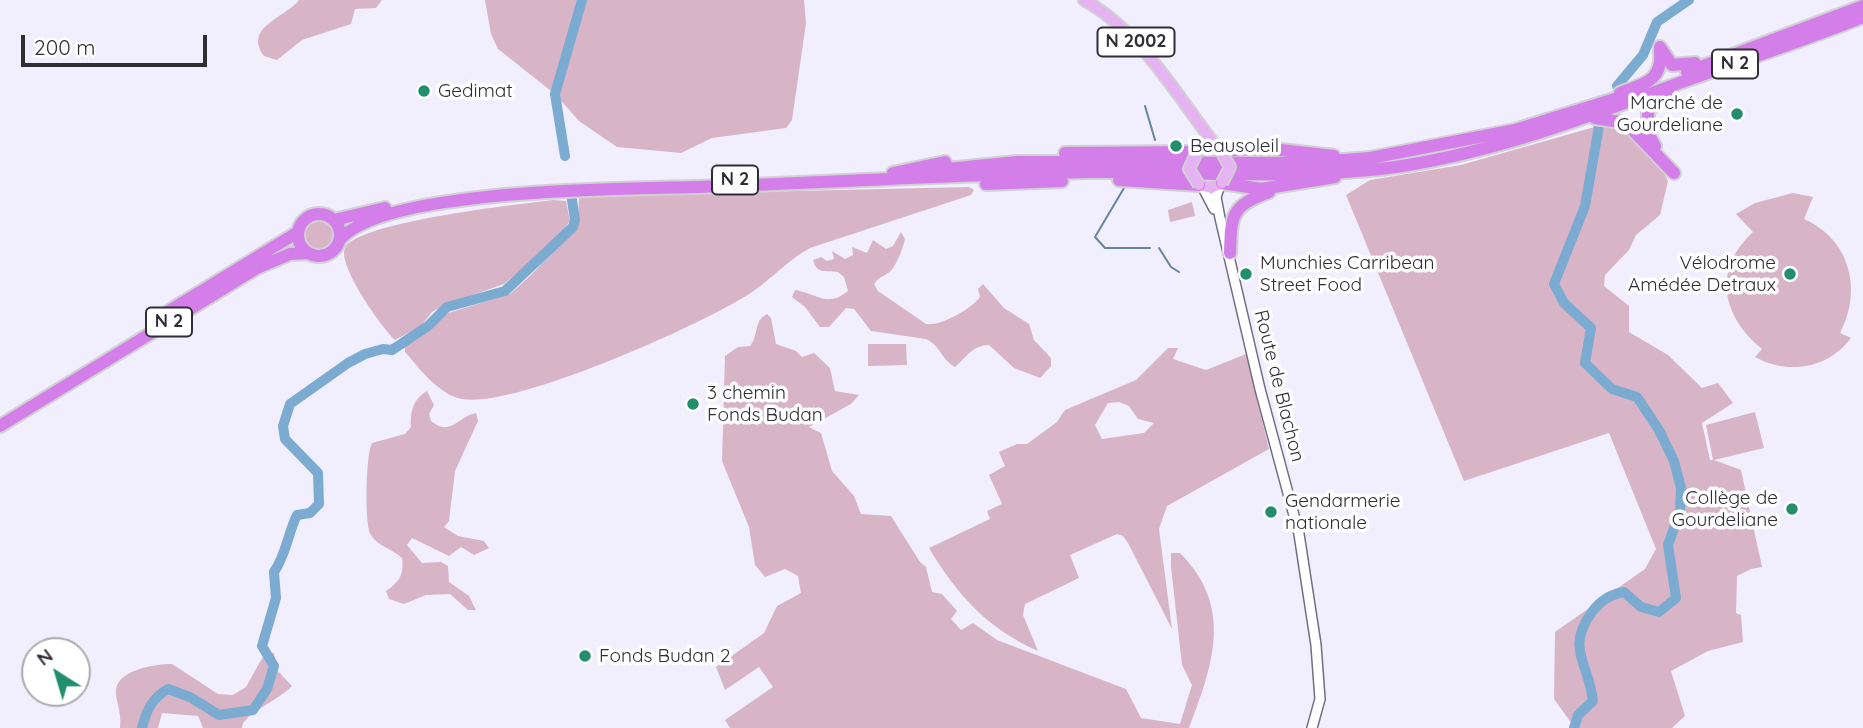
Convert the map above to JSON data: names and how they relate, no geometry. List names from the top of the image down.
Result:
{
  "streets": {
    "highway": ["N 2"],
    "main road": ["N 2002"],
    "street": ["Route de Blachon"]
  },
  "crossings": [
    ["N 2002", "Route de Blachon"]
  ],
  "places": [
    "Gedimat",
    "Marché de Gourdeliane",
    "Beausoleil",
    "Munchies Carribean Street Food",
    "Vélodrome Amédée Detraux",
    "3 chemin Fonds Budan",
    "Collège de Gourdeliane",
    "Gendarmerie nationale",
    "Fonds Budan 2"
  ],
  "scale_bar": "200 m",
  "north": "top left"
}
